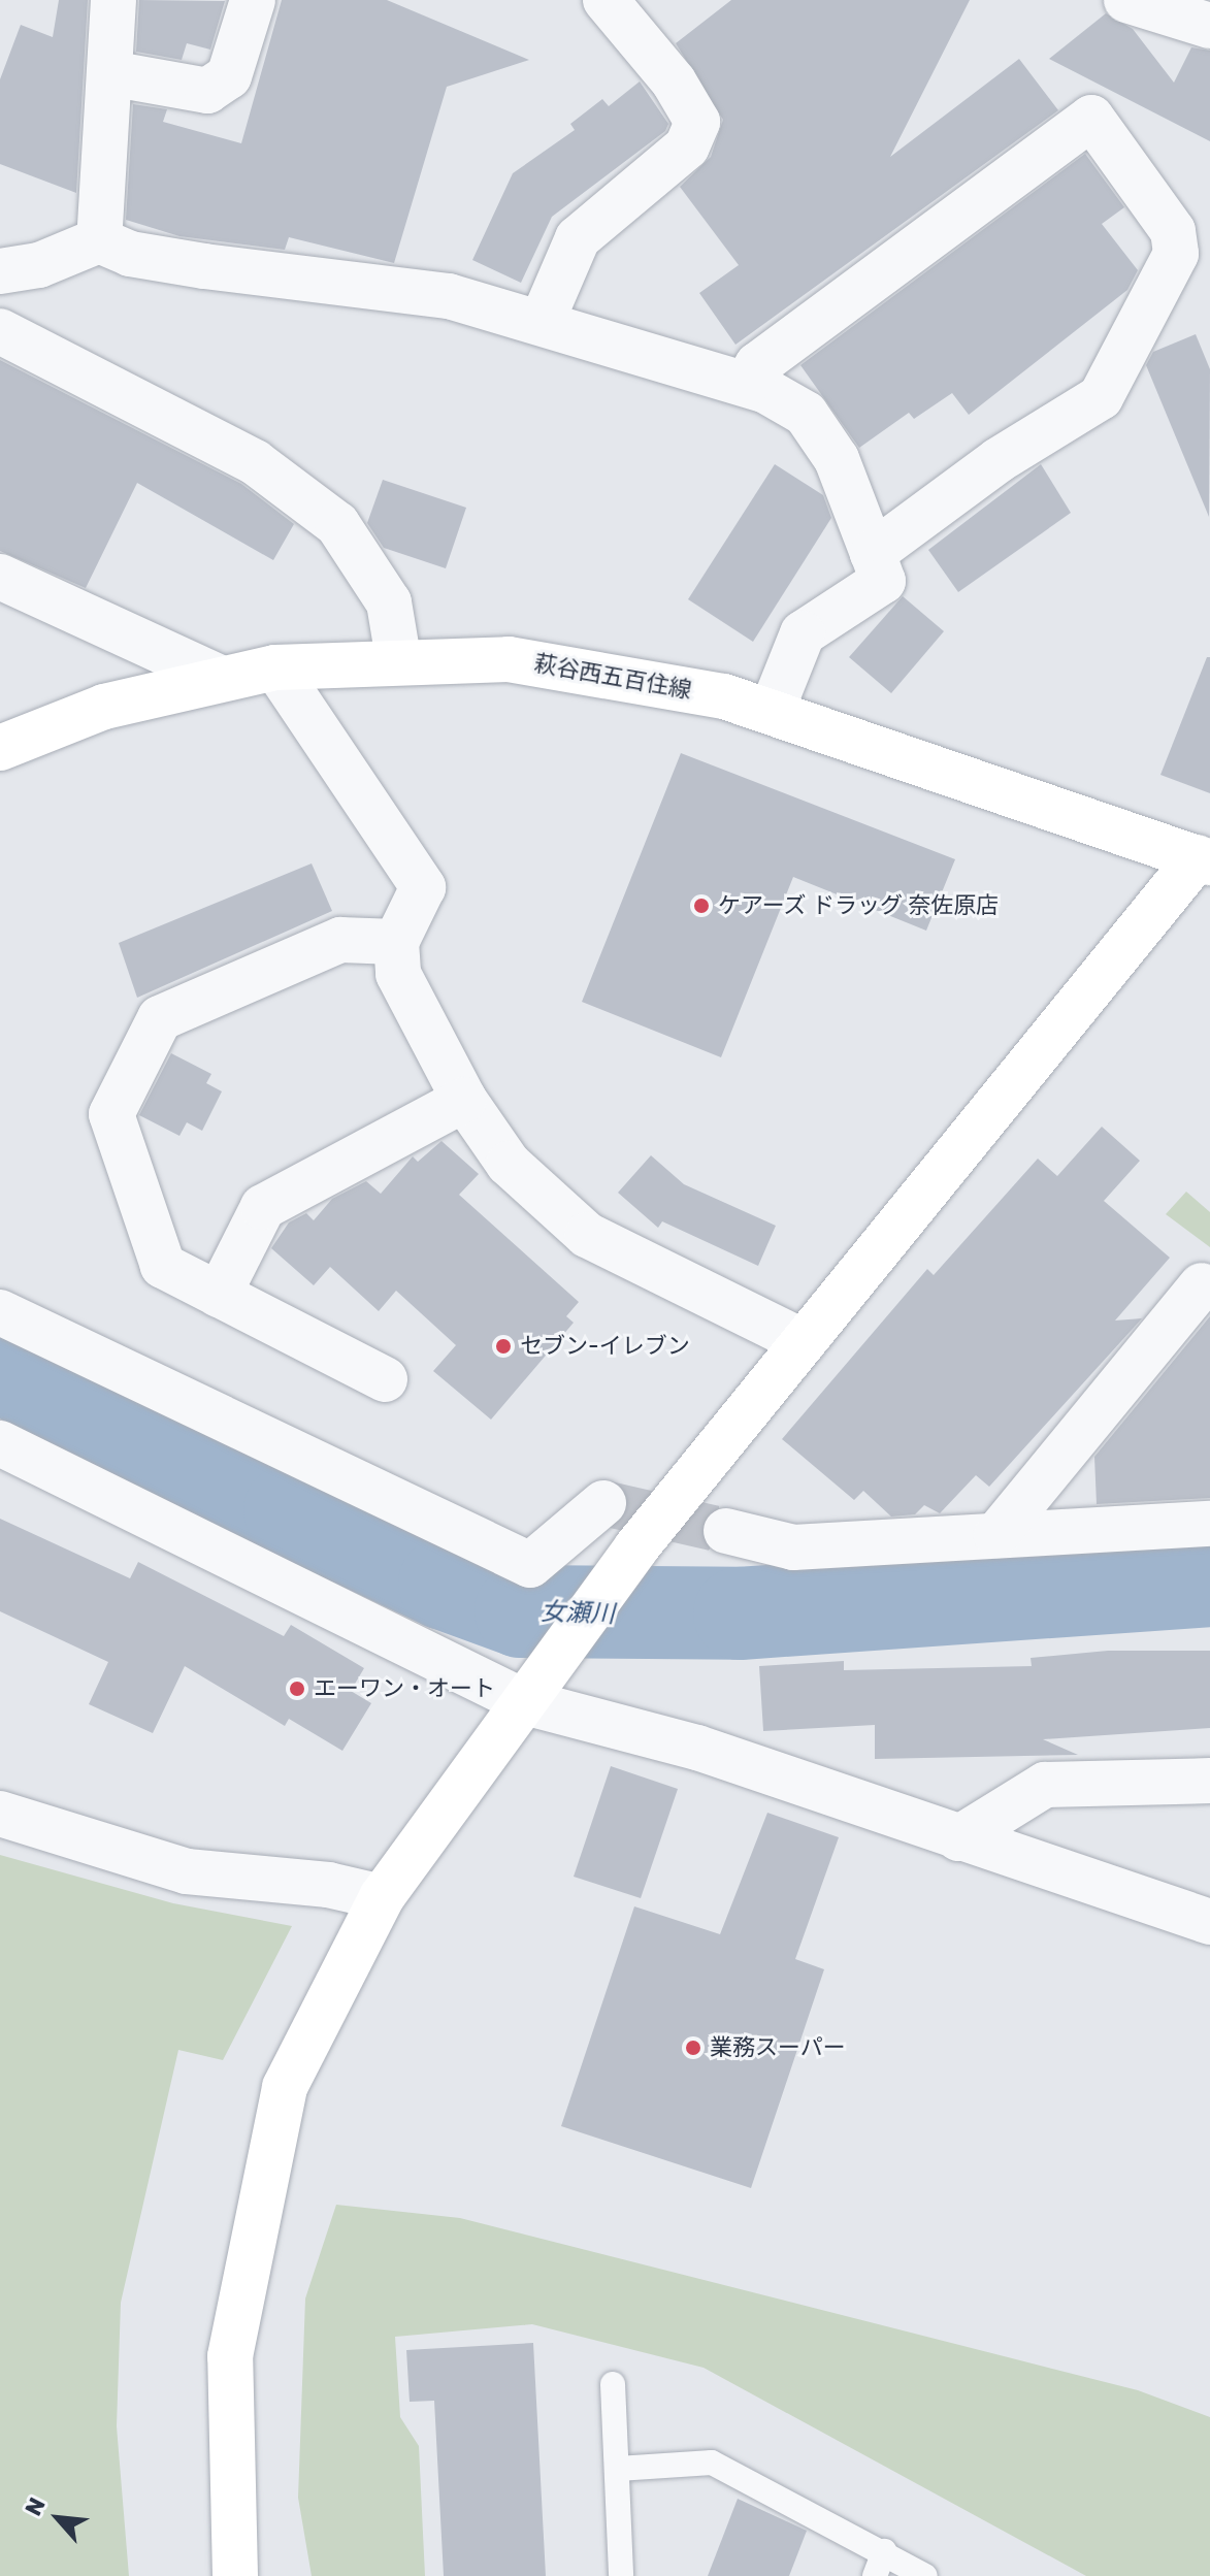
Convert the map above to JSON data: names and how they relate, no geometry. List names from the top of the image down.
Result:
{
  "streets": {
    "street": ["萩谷西五百住線"]
  },
  "water": ["女瀬川"],
  "places": [
    "ケアーズ ドラッグ 奈佐原店",
    "セブン-イレブン",
    "エーワン・オート",
    "業務スーパー"
  ],
  "north": "top left"
}
